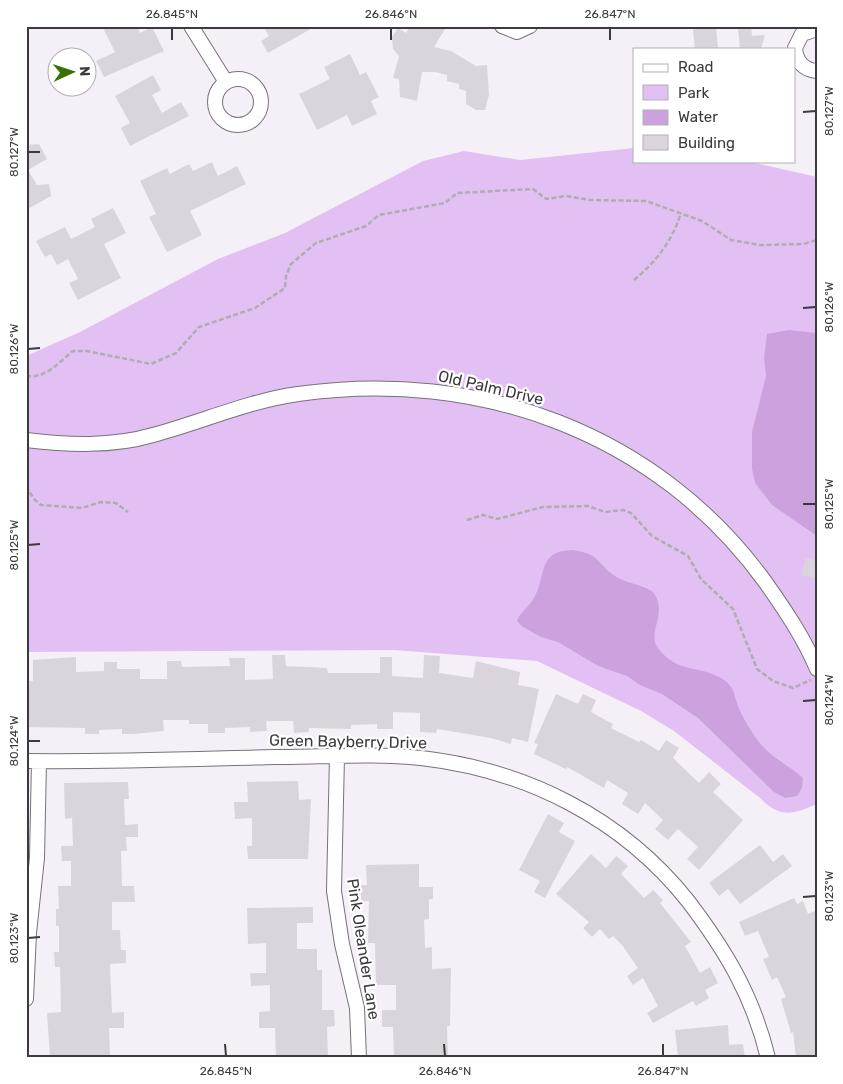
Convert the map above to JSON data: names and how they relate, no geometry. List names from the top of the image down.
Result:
{
  "streets": {
    "street": ["Old Palm Drive", "Green Bayberry Drive", "Pink Oleander Lane"]
  },
  "crossings": [
    ["Green Bayberry Drive", "Pink Oleander Lane"]
  ],
  "legend": [
    "Road",
    "Park",
    "Water",
    "Building"
  ],
  "north": "right",
  "coordinates": [
    "26.845°N",
    "26.846°N",
    "26.847°N",
    "80.127°W",
    "80.126°W",
    "80.125°W",
    "80.124°W",
    "80.123°W"
  ]
}
